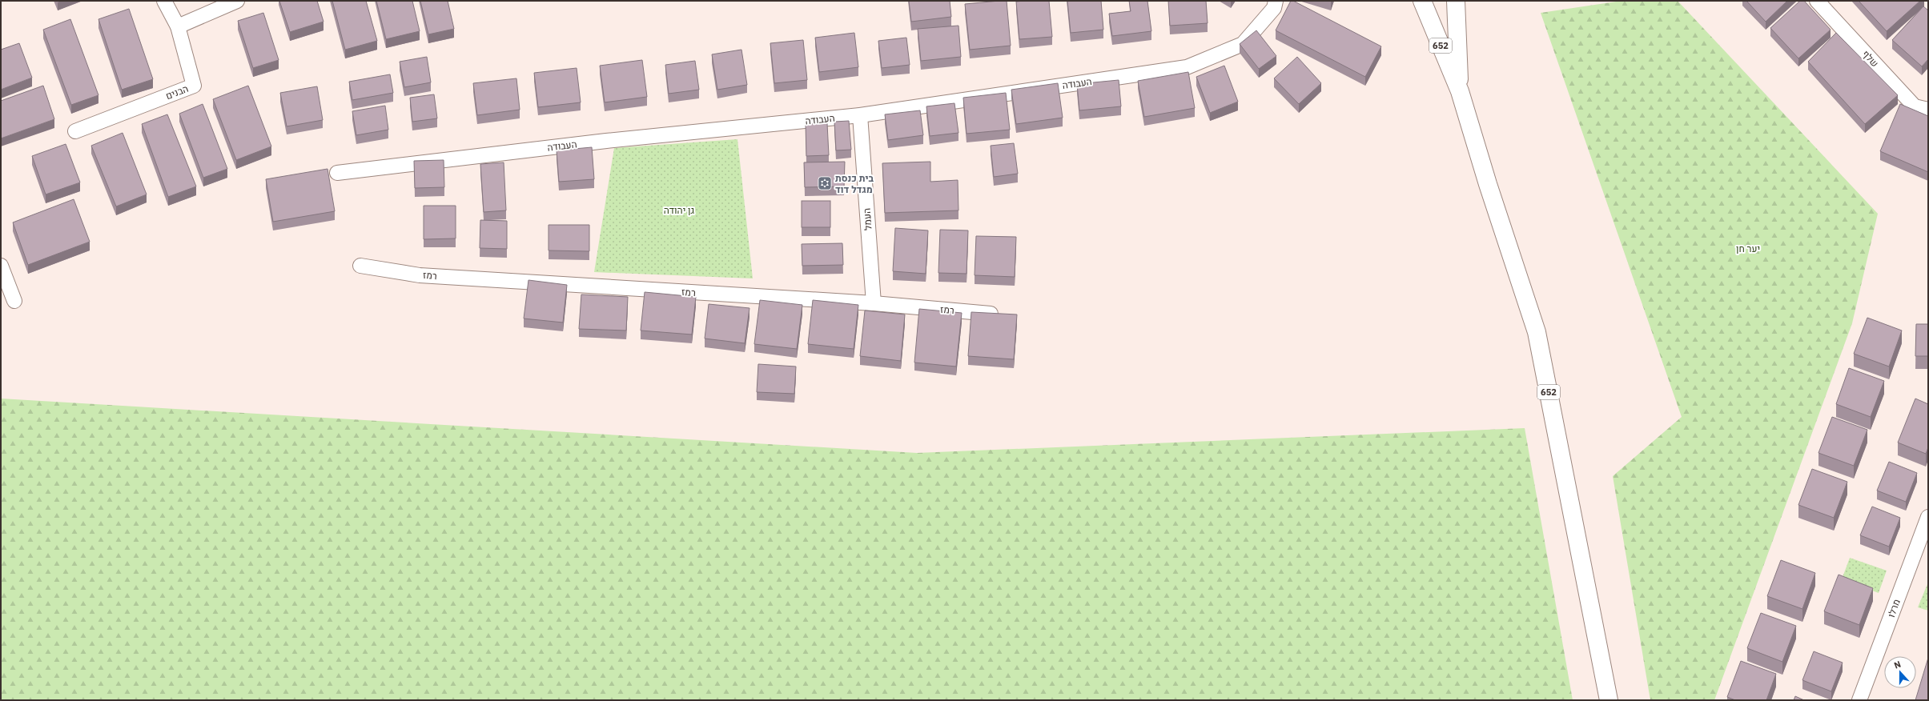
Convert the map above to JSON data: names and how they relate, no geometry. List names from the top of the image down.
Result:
{
  "streets": {
    "main road": ["652"],
    "street": [
      "שלף",
      "העבודה",
      "הבנים",
      "העמל",
      "רמז",
      "מרלו"
    ]
  },
  "crossings": [
    ["העבודה", "העמל"],
    ["העמל", "רמז"]
  ],
  "parks": ["גן יהודה", "יער חן"],
  "places": {
    "synagogue": ["בית כנסת מגדל דוד"]
  },
  "north": "top"
}
